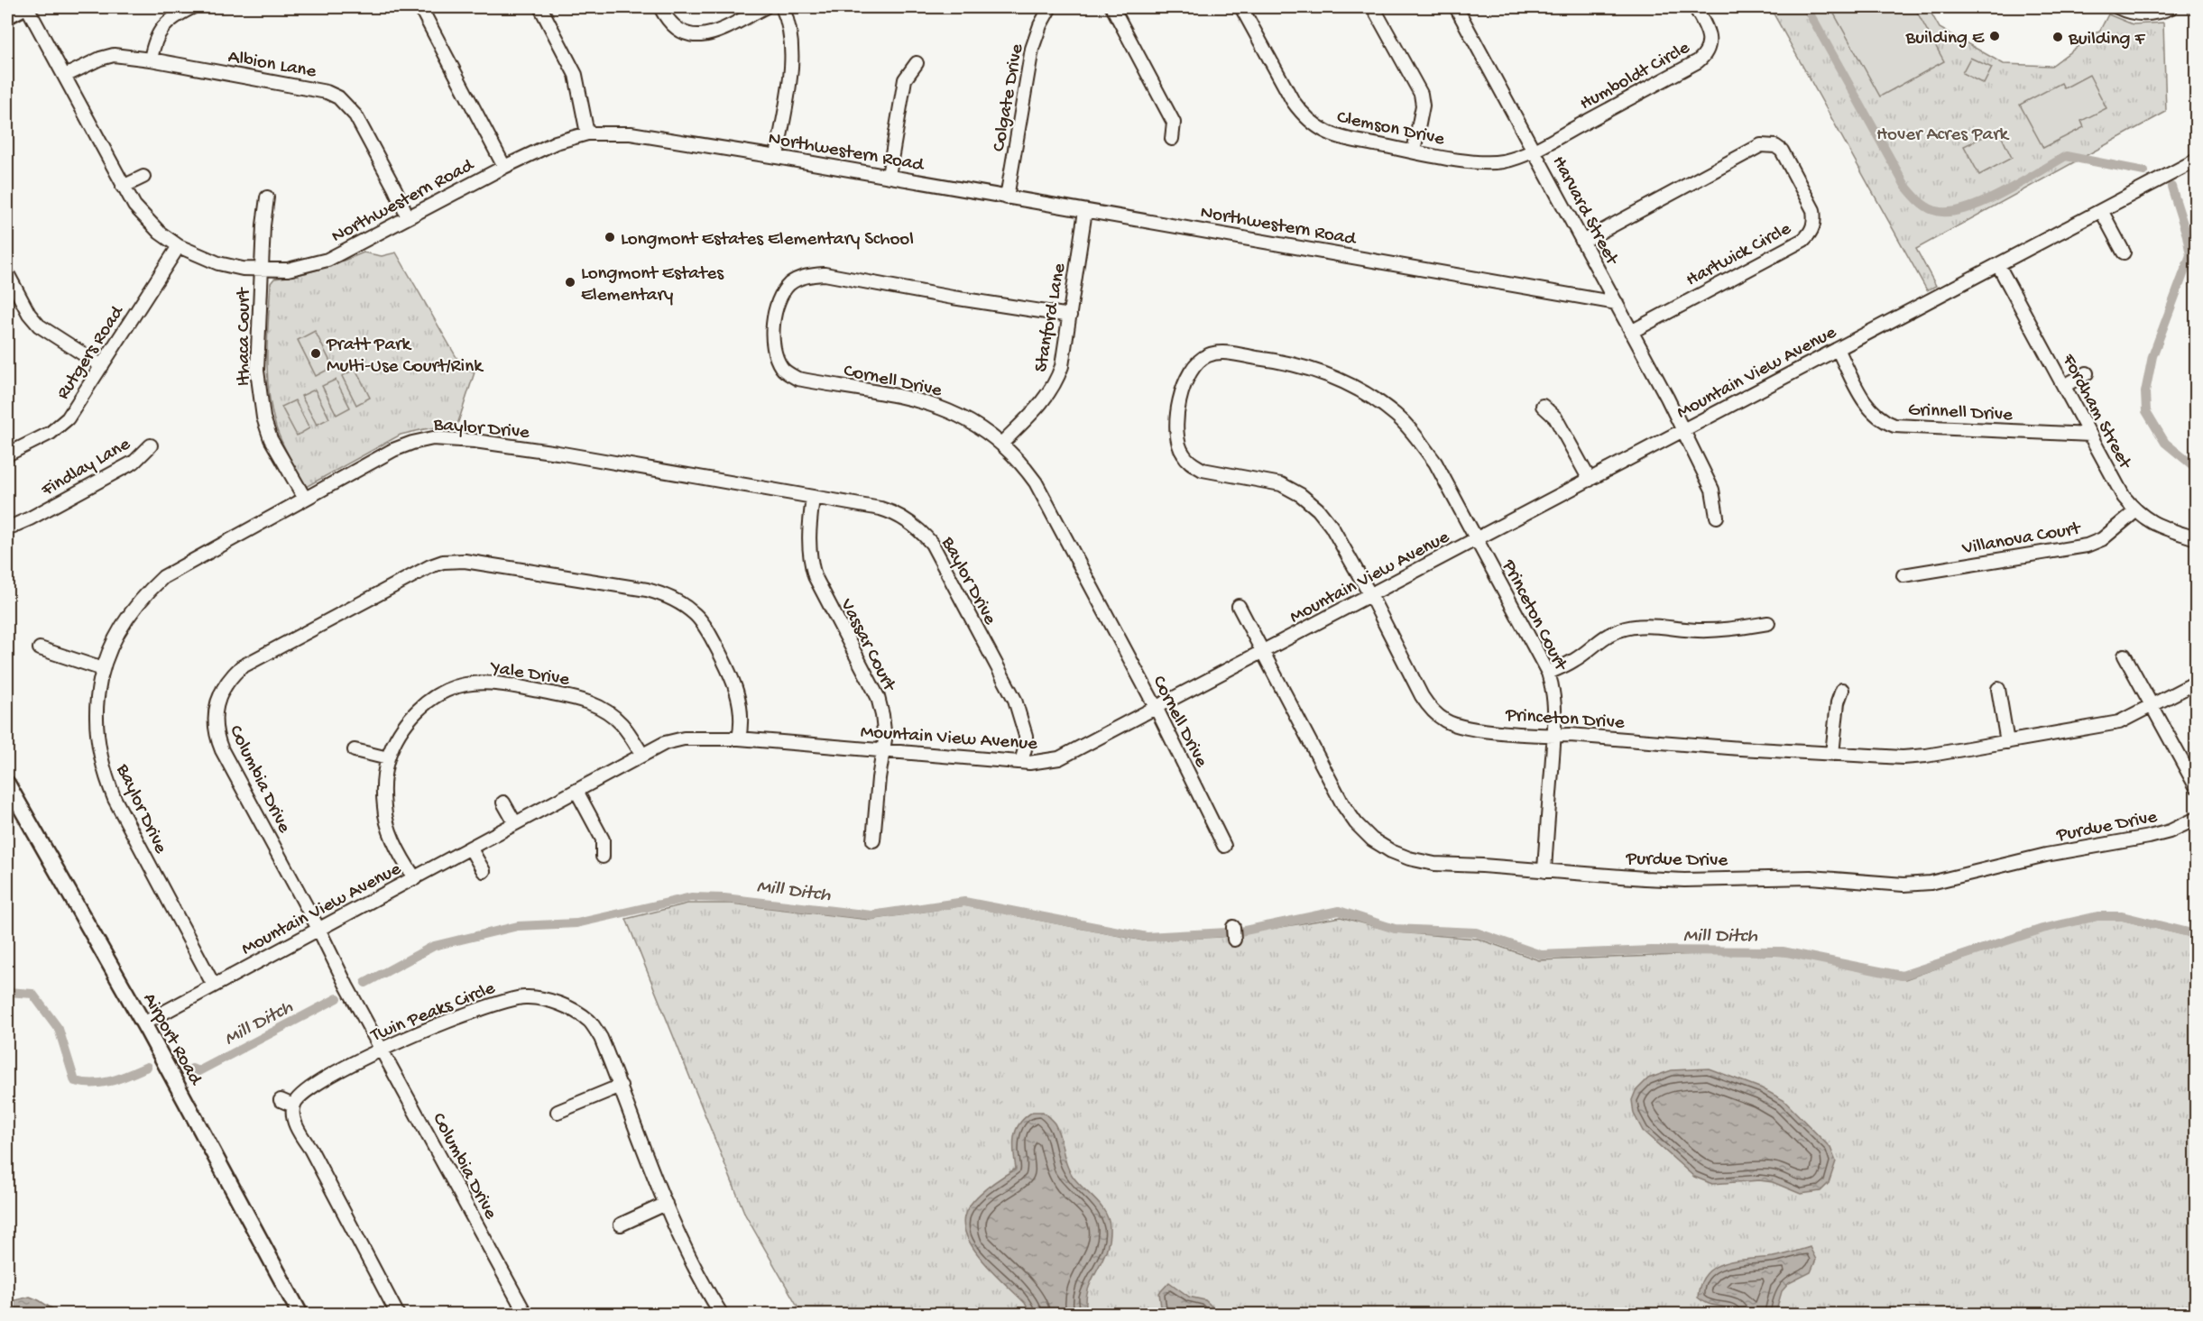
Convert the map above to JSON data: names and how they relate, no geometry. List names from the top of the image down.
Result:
{
  "streets": {
    "main road": ["Airport Road"],
    "street": [
      "Albion Lane",
      "Humboldt Circle",
      "Colgate Drive",
      "Clemson Drive",
      "Northwestern Road",
      "Harvard Street",
      "Hartwick Circle",
      "Stanford Lane",
      "Ithaca Court",
      "Rutgers Road",
      "Mountain View Avenue",
      "Cornell Drive",
      "Grinnell Drive",
      "Fordham Street",
      "Baylor Drive",
      "Findlay Lane",
      "Villanova Court",
      "Princeton Court",
      "Vassar Court",
      "Yale Drive",
      "Princeton Drive",
      "Columbia Drive",
      "Purdue Drive",
      "Twin Peaks Circle"
    ]
  },
  "crossings": [
    ["Albion Lane", "Northwestern Road"],
    ["Humboldt Circle", "Clemson Drive"],
    ["Humboldt Circle", "Harvard Street"],
    ["Colgate Drive", "Northwestern Road"],
    ["Clemson Drive", "Harvard Street"],
    ["Northwestern Road", "Harvard Street"],
    ["Northwestern Road", "Stanford Lane"],
    ["Northwestern Road", "Ithaca Court"],
    ["Northwestern Road", "Rutgers Road"],
    ["Harvard Street", "Hartwick Circle"],
    ["Harvard Street", "Mountain View Avenue"],
    ["Stanford Lane", "Cornell Drive"],
    ["Ithaca Court", "Baylor Drive"],
    ["Mountain View Avenue", "Cornell Drive"],
    ["Mountain View Avenue", "Grinnell Drive"],
    ["Mountain View Avenue", "Fordham Street"],
    ["Mountain View Avenue", "Baylor Drive"],
    ["Mountain View Avenue", "Princeton Court"],
    ["Mountain View Avenue", "Vassar Court"],
    ["Mountain View Avenue", "Yale Drive"],
    ["Mountain View Avenue", "Princeton Drive"],
    ["Mountain View Avenue", "Columbia Drive"],
    ["Mountain View Avenue", "Purdue Drive"],
    ["Mountain View Avenue", "Airport Road"],
    ["Grinnell Drive", "Fordham Street"],
    ["Fordham Street", "Villanova Court"],
    ["Baylor Drive", "Vassar Court"],
    ["Princeton Court", "Princeton Drive"],
    ["Princeton Court", "Purdue Drive"],
    ["Columbia Drive", "Twin Peaks Circle"]
  ],
  "water": ["Mill Ditch"],
  "parks": ["Hover Acres Park"],
  "places": [
    "Building E",
    "Building F",
    "Longmont Estates Elementary School",
    "Longmont Estates Elementary",
    "Pratt Park Multi-Use Court/Rink"
  ]
}
